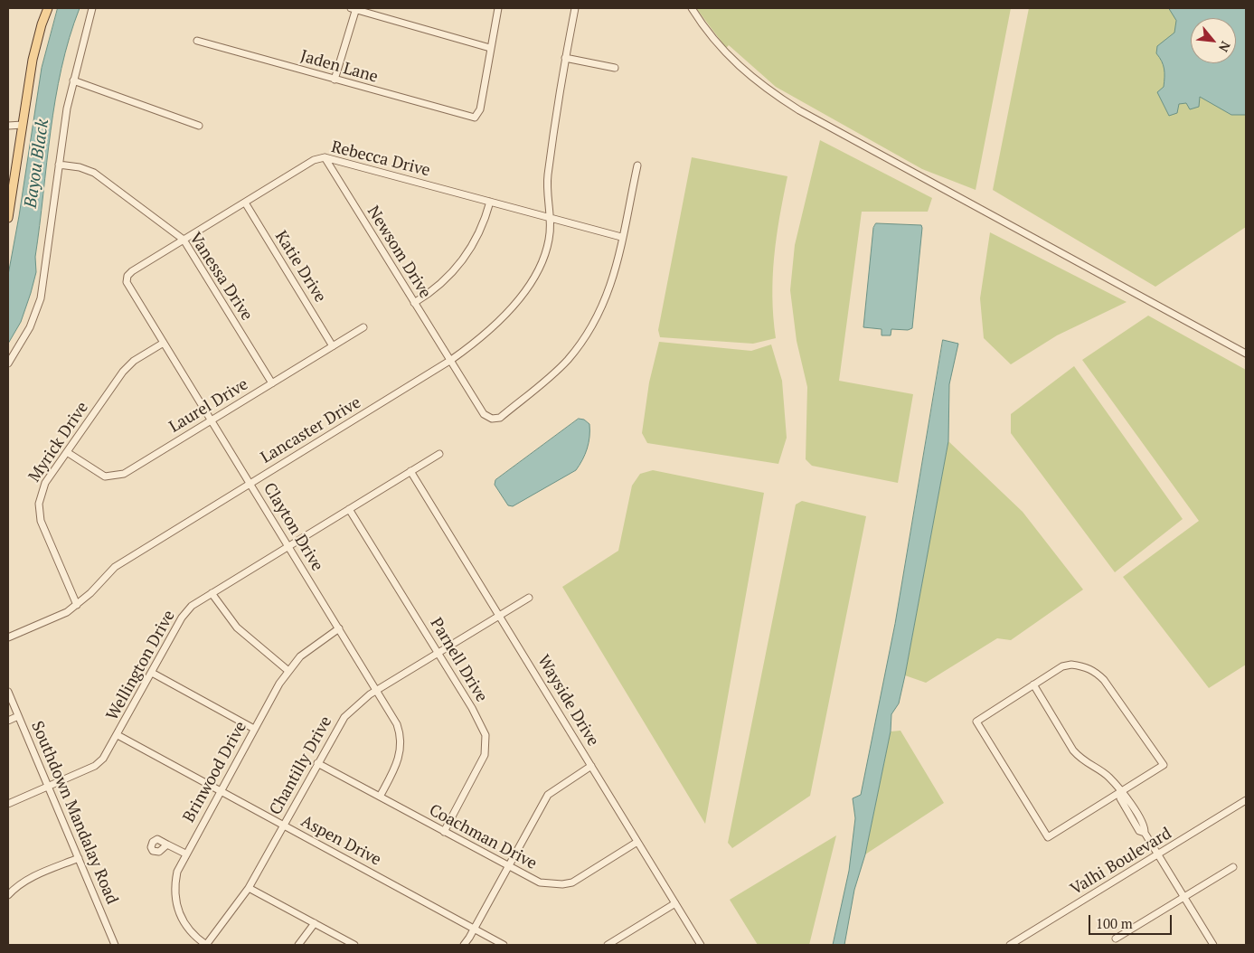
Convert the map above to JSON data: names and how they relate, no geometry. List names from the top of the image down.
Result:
{
  "streets": {
    "street": [
      "Jaden Lane",
      "Rebecca Drive",
      "Newsom Drive",
      "Katie Drive",
      "Vanessa Drive",
      "Laurel Drive",
      "Lancaster Drive",
      "Myrick Drive",
      "Clayton Drive",
      "Parnell Drive",
      "Wellington Drive",
      "Wayside Drive",
      "Chantilly Drive",
      "Brinwood Drive",
      "Southdown Mandalay Road",
      "Coachman Drive",
      "Aspen Drive",
      "Valhi Boulevard"
    ]
  },
  "crossings": [
    ["Rebecca Drive", "Newsom Drive"],
    ["Rebecca Drive", "Katie Drive"],
    ["Rebecca Drive", "Vanessa Drive"],
    ["Rebecca Drive", "Lancaster Drive"],
    ["Rebecca Drive", "Clayton Drive"],
    ["Newsom Drive", "Lancaster Drive"],
    ["Katie Drive", "Laurel Drive"],
    ["Vanessa Drive", "Laurel Drive"],
    ["Laurel Drive", "Myrick Drive"],
    ["Laurel Drive", "Clayton Drive"],
    ["Lancaster Drive", "Myrick Drive"],
    ["Lancaster Drive", "Clayton Drive"],
    ["Myrick Drive", "Clayton Drive"],
    ["Clayton Drive", "Wellington Drive"],
    ["Clayton Drive", "Chantilly Drive"],
    ["Clayton Drive", "Brinwood Drive"],
    ["Clayton Drive", "Coachman Drive"],
    ["Parnell Drive", "Wellington Drive"],
    ["Parnell Drive", "Chantilly Drive"],
    ["Parnell Drive", "Coachman Drive"],
    ["Wellington Drive", "Wayside Drive"],
    ["Wellington Drive", "Southdown Mandalay Road"],
    ["Wellington Drive", "Aspen Drive"],
    ["Wayside Drive", "Chantilly Drive"],
    ["Wayside Drive", "Coachman Drive"],
    ["Chantilly Drive", "Brinwood Drive"],
    ["Chantilly Drive", "Coachman Drive"],
    ["Chantilly Drive", "Aspen Drive"],
    ["Brinwood Drive", "Aspen Drive"]
  ],
  "water": ["Bayou Black"],
  "scale_bar": "100 m",
  "north": "bottom right"
}
